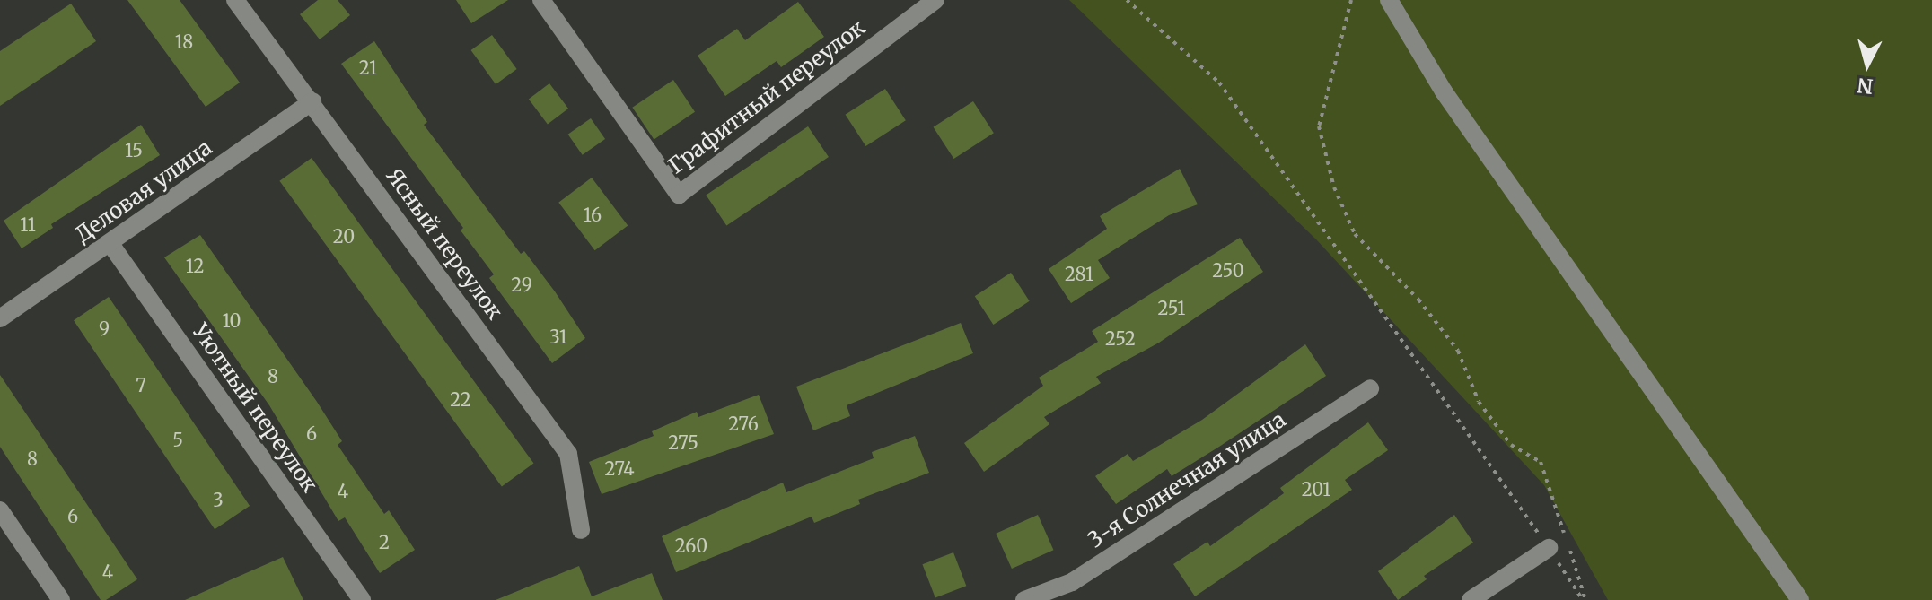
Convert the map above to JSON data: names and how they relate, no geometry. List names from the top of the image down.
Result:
{
  "streets": {
    "street": [
      "Графитный переулок",
      "Деловая улица",
      "Ясный переулок",
      "Уютный переулок",
      "3-я Солнечная улица"
    ]
  },
  "crossings": [
    ["Деловая улица", "Ясный переулок"],
    ["Деловая улица", "Уютный переулок"]
  ],
  "house_numbers": [
    "18",
    "21",
    "15",
    "16",
    "11",
    "20",
    "12",
    "250",
    "281",
    "29",
    "251",
    "10",
    "9",
    "31",
    "252",
    "8",
    "7",
    "22",
    "276",
    "6",
    "5",
    "275",
    "8",
    "274",
    "201",
    "4",
    "3",
    "6",
    "2",
    "260",
    "4"
  ],
  "north": "bottom"
}
